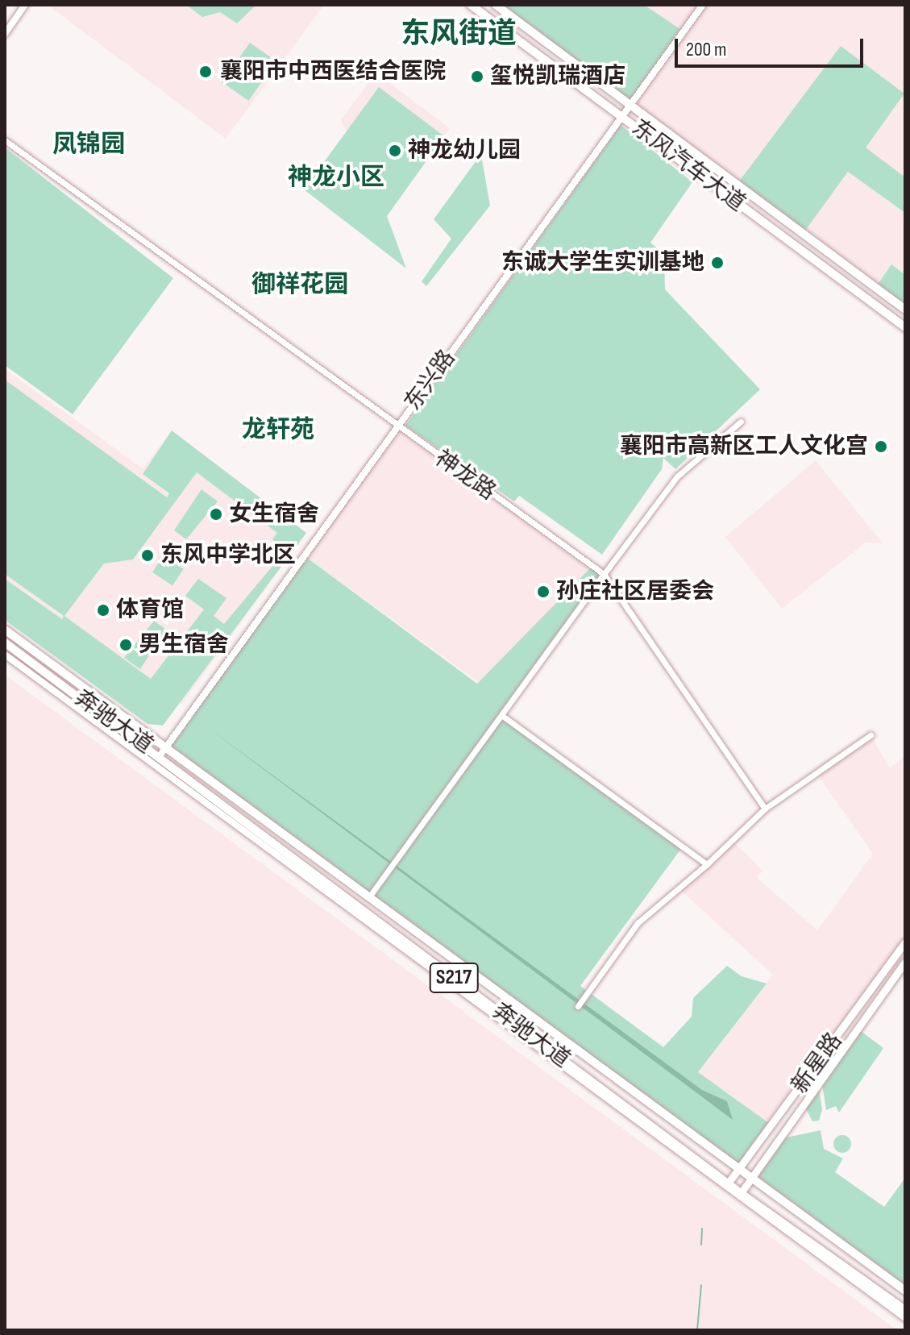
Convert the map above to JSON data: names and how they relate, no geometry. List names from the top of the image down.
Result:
{
  "streets": {
    "main road": [
      "东风汽车大道",
      "奔驰大道",
      "S217",
      "新星路"
    ],
    "street": ["东兴路", "神龙路"]
  },
  "crossings": [
    ["东风汽车大道", "东兴路"],
    ["东兴路", "神龙路"],
    ["东兴路", "奔驰大道"],
    ["奔驰大道", "新星路"]
  ],
  "districts": [
    "东风街道",
    "凤锦园",
    "神龙小区",
    "御祥花园",
    "龙轩苑"
  ],
  "places": [
    "襄阳市中西医结合医院",
    "玺悦凯瑞酒店",
    "神龙幼儿园",
    "东诚大学生实训基地",
    "襄阳市高新区工人文化宫",
    "女生宿舍",
    "东风中学北区",
    "孙庄社区居委会",
    "体育馆",
    "男生宿舍"
  ],
  "scale_bar": "200 m"
}
